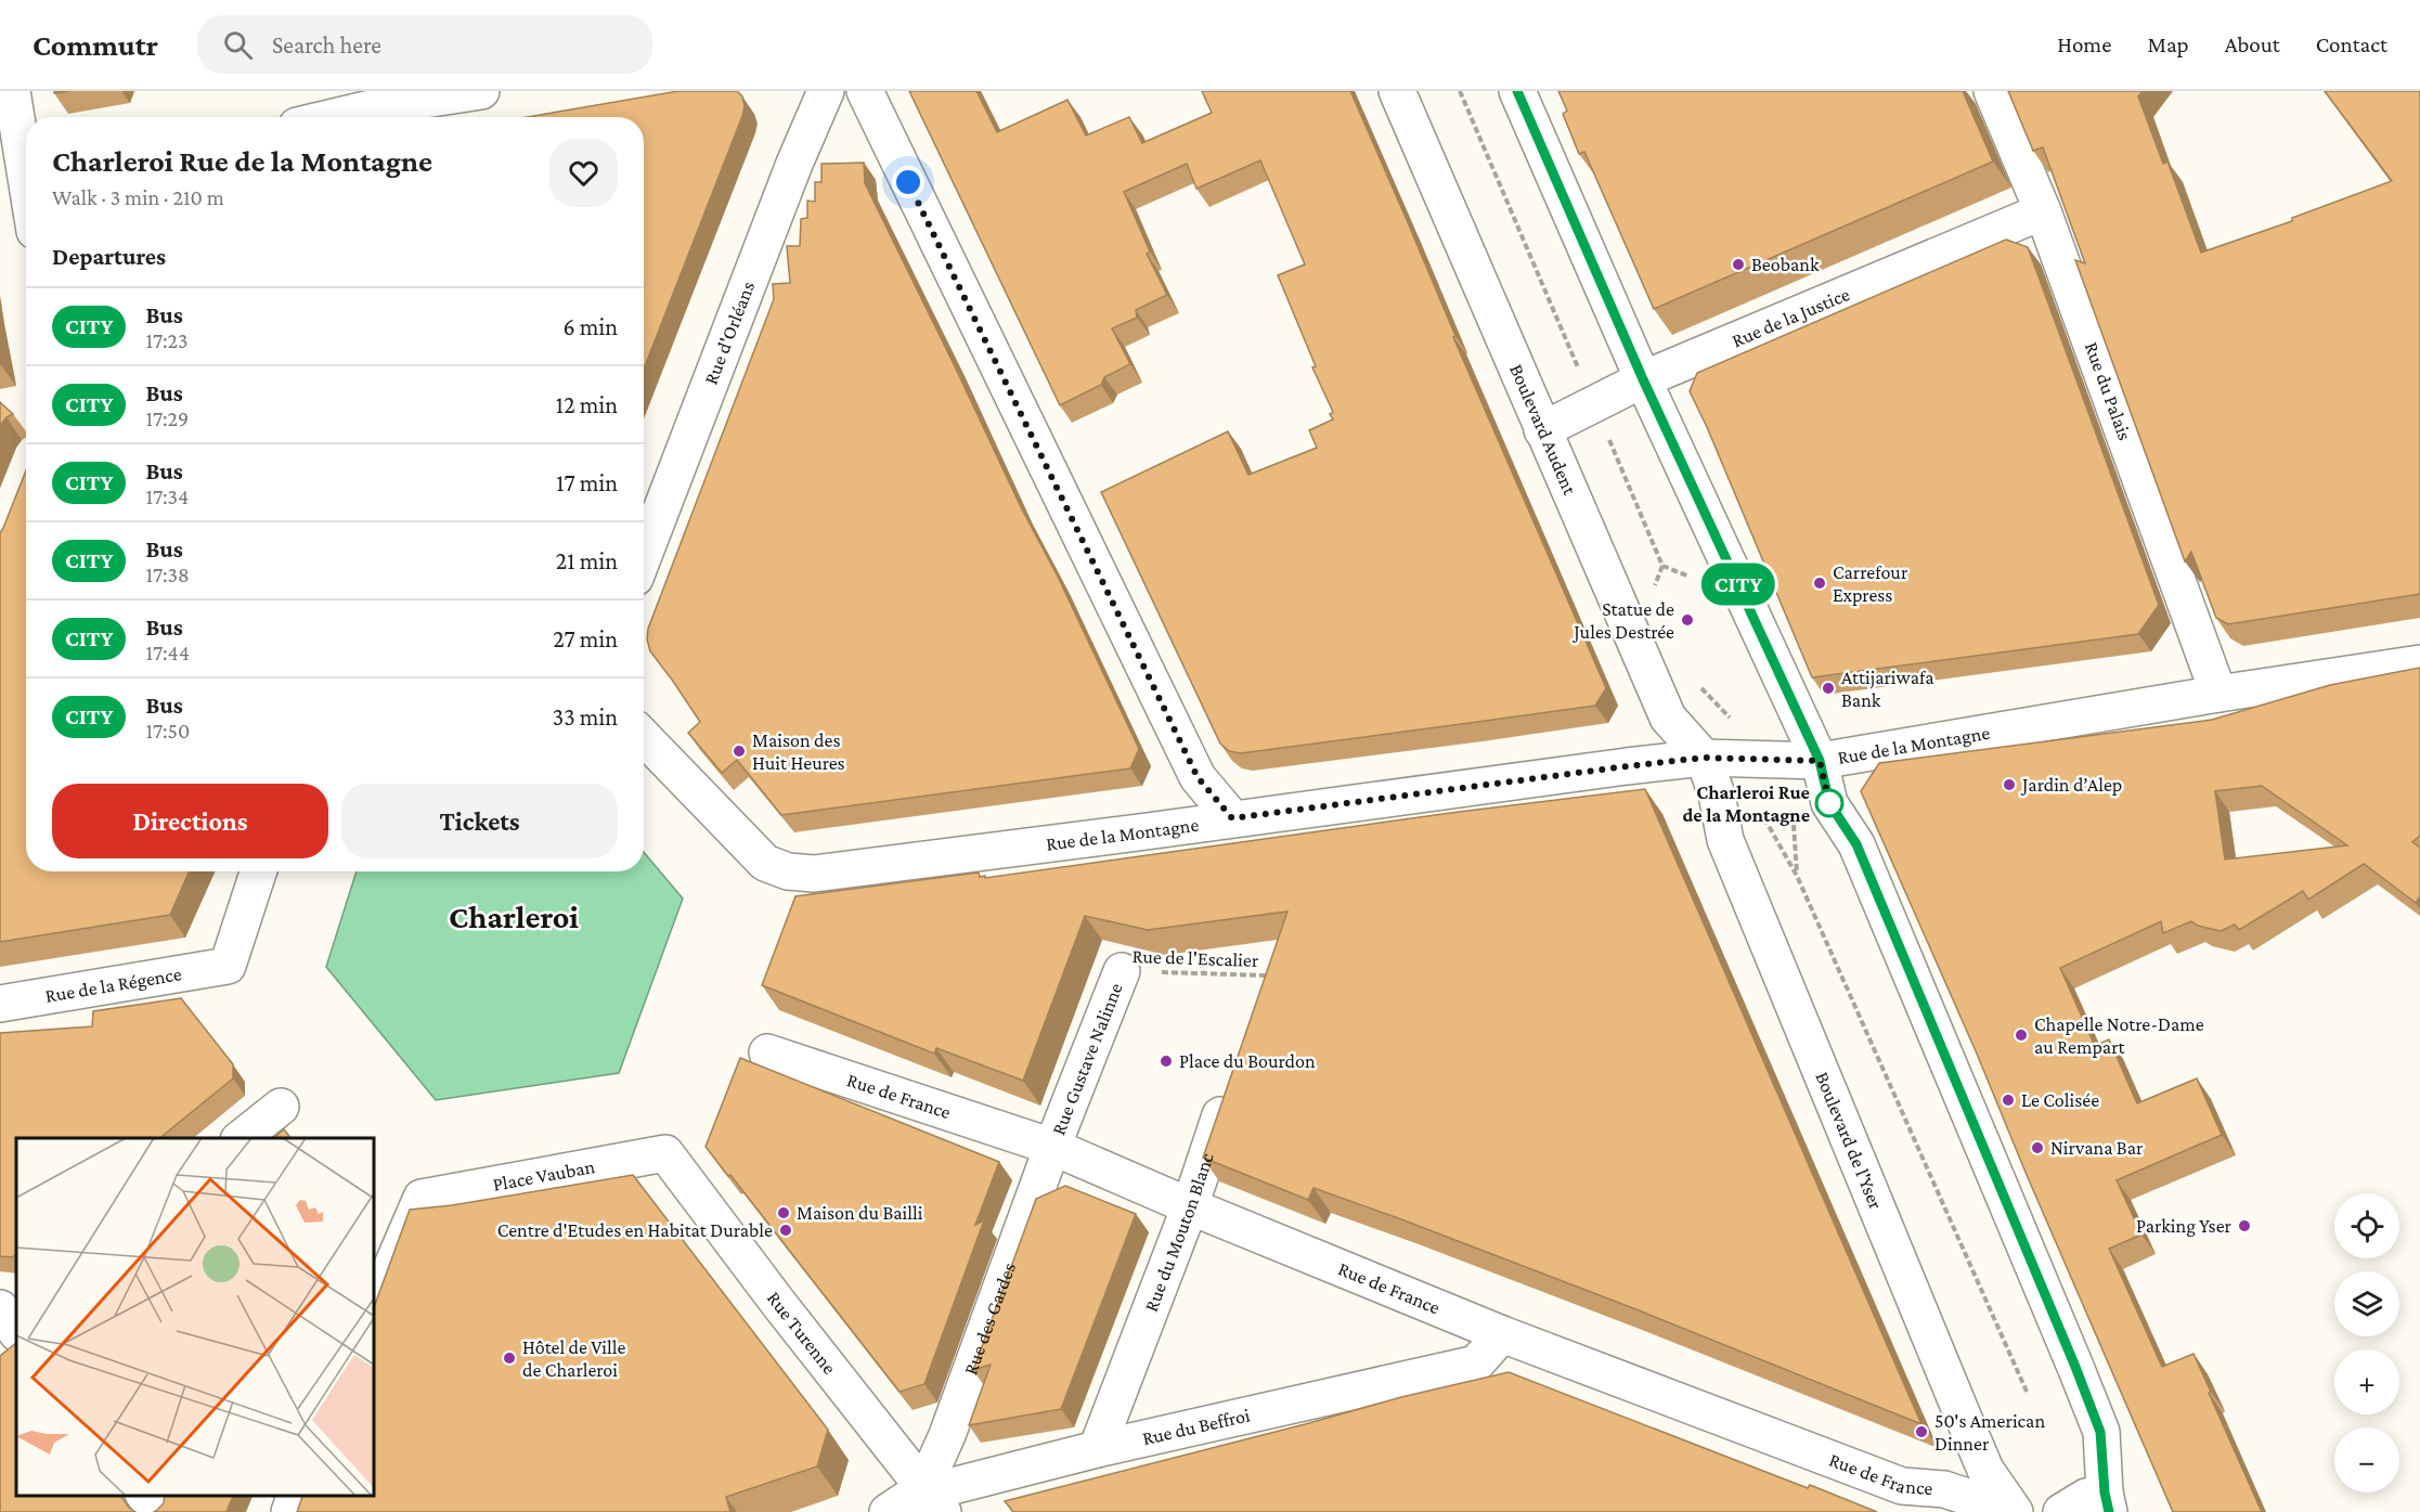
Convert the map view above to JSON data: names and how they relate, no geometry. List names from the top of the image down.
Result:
{
  "streets": {
    "street": [
      "Rue de la Justice",
      "Rue d'Orléans",
      "Rue du Palais",
      "Boulevard Audent",
      "Rue de la Montagne",
      "Rue de la Régence",
      "Rue Gustave Nalinne",
      "Rue de France",
      "Boulevard de l'Yser",
      "Place Vauban",
      "Rue du Mouton Blanc",
      "Rue des Gardes",
      "Rue Turenne",
      "Rue du Beffroi"
    ],
    "path": ["Rue de l'Escalier"]
  },
  "crossings": [
    ["Rue de la Justice", "Rue du Palais"],
    ["Rue de la Justice", "Boulevard Audent"],
    ["Rue du Palais", "Rue de la Montagne"],
    ["Boulevard Audent", "Rue de la Montagne"],
    ["Boulevard Audent", "Boulevard de l'Yser"],
    ["Rue de la Montagne", "Boulevard de l'Yser"],
    ["Rue de l'Escalier", "Rue Gustave Nalinne"],
    ["Rue Gustave Nalinne", "Rue de France"],
    ["Rue Gustave Nalinne", "Rue des Gardes"],
    ["Rue de France", "Boulevard de l'Yser"],
    ["Rue de France", "Rue du Mouton Blanc"],
    ["Rue de France", "Rue des Gardes"],
    ["Rue de France", "Rue du Beffroi"],
    ["Place Vauban", "Rue Turenne"],
    ["Rue du Mouton Blanc", "Rue du Beffroi"],
    ["Rue des Gardes", "Rue Turenne"],
    ["Rue des Gardes", "Rue du Beffroi"],
    ["Rue Turenne", "Rue du Beffroi"]
  ],
  "districts": ["Charleroi"],
  "places": [
    "Beobank",
    "Carrefour Express",
    "Statue de Jules Destrée",
    "Attijariwafa Bank",
    "Maison des Huit Heures",
    "Jardin d’Alep",
    "Charleroi Rue de la Montagne",
    "Chapelle Notre-Dame au Rempart",
    "Place du Bourdon",
    "Le Colisée",
    "Nirvana Bar",
    "Maison du Bailli",
    "Parking Yser",
    "Centre d'Etudes en Habitat Durable",
    "Hôtel de Ville de Charleroi",
    "50's American Dinner"
  ],
  "lines": ["bus line CITY"],
  "page": {
    "header": "Commutr",
    "search": "Search here",
    "nav": [
      "Home",
      "Map",
      "About",
      "Contact"
    ],
    "on_map": "CITY",
    "heading": [
      ["Charleroi Rue de la Montagne", "Walk · 3 min · 210 m"],
      "Departures"
    ],
    "list": [
      {
        "mark": "CITY",
        "name": "Bus",
        "note": "17:23",
        "value": "6 min"
      },
      {
        "mark": "CITY",
        "name": "Bus",
        "note": "17:29",
        "value": "12 min"
      },
      {
        "mark": "CITY",
        "name": "Bus",
        "note": "17:34",
        "value": "17 min"
      },
      {
        "mark": "CITY",
        "name": "Bus",
        "note": "17:38",
        "value": "21 min"
      },
      {
        "mark": "CITY",
        "name": "Bus",
        "note": "17:44",
        "value": "27 min"
      },
      {
        "mark": "CITY",
        "name": "Bus",
        "note": "17:50",
        "value": "33 min"
      }
    ],
    "buttons": ["Directions", "Tickets"],
    "map_buttons": ["+", "−"]
  }
}
